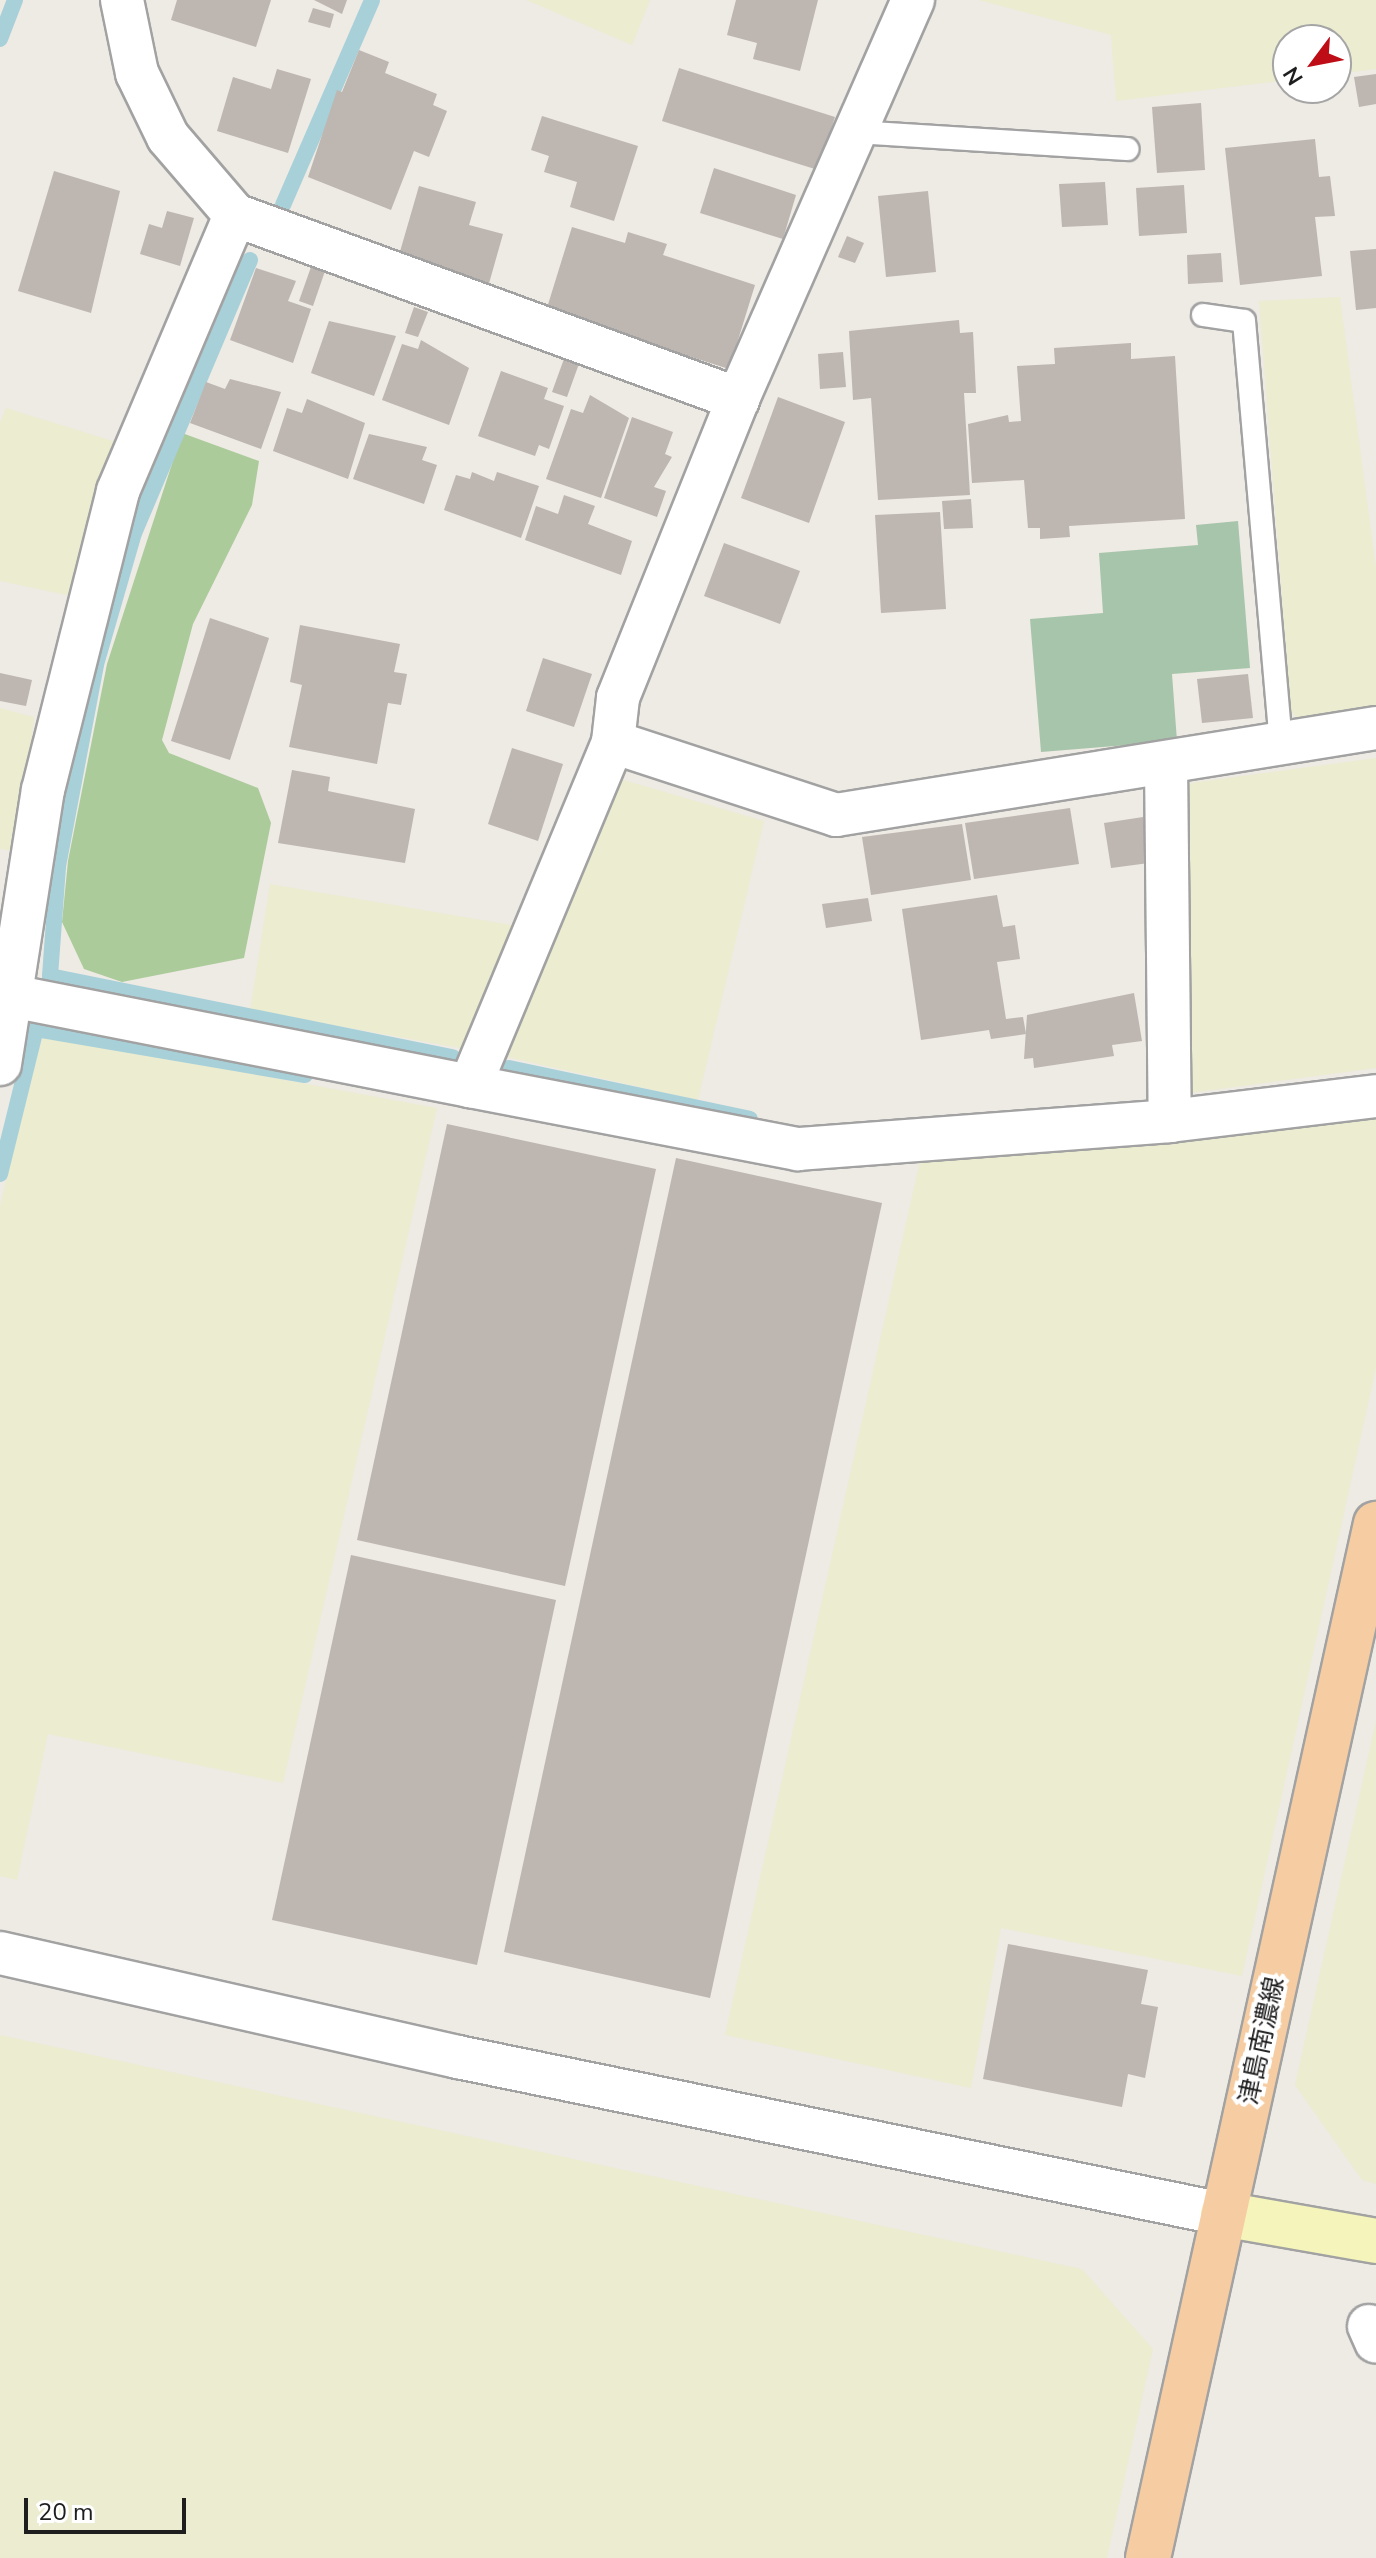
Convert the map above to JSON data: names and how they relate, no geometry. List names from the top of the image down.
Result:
{
  "streets": {
    "main road": ["津島南濃線"]
  },
  "scale_bar": "20 m",
  "north": "bottom left"
}
